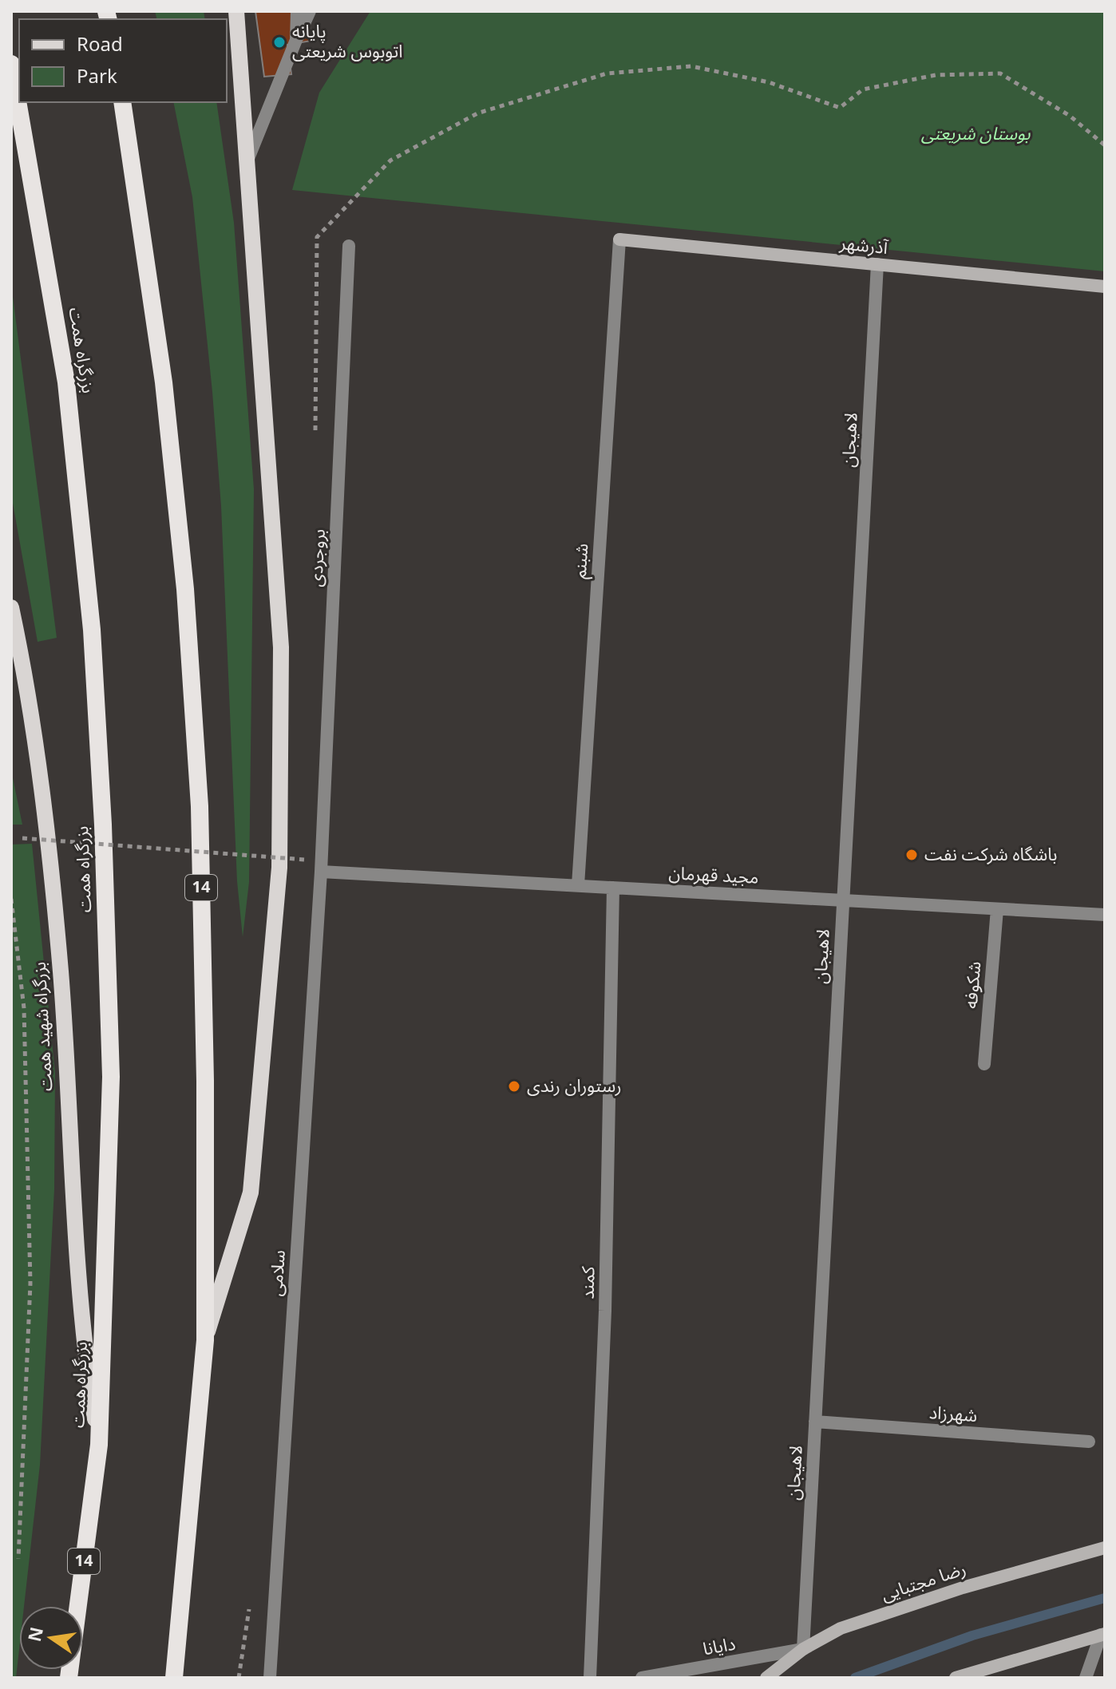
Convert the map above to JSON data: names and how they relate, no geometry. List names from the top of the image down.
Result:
{
  "streets": {
    "highway": ["بزرگراه همت", "14"],
    "main road": ["آذرشهر", "بزرگراه شهید همت", "رضا مجتبایی"],
    "street": [
      "لاهیجان",
      "بروجردی",
      "شبنم",
      "مجید قهرمان",
      "شکوفه",
      "سلامی",
      "کمند",
      "شهرزاد",
      "دایانا"
    ]
  },
  "crossings": [
    ["آذرشهر", "لاهیجان"],
    ["آذرشهر", "شبنم"],
    ["بزرگراه همت", "بزرگراه شهید همت"],
    ["لاهیجان", "مجید قهرمان"],
    ["لاهیجان", "شهرزاد"],
    ["لاهیجان", "رضا مجتبایی"],
    ["لاهیجان", "دایانا"],
    ["بروجردی", "مجید قهرمان"],
    ["بروجردی", "سلامی"],
    ["شبنم", "مجید قهرمان"],
    ["مجید قهرمان", "شکوفه"],
    ["مجید قهرمان", "سلامی"],
    ["مجید قهرمان", "کمند"],
    ["رضا مجتبایی", "دایانا"]
  ],
  "parks": ["بوستان شریعتی"],
  "places": ["پایانه اتوبوس شریعتی", "باشگاه شرکت نفت", "رستوران رندی"],
  "legend": ["Road", "Park"],
  "north": "left"
}
